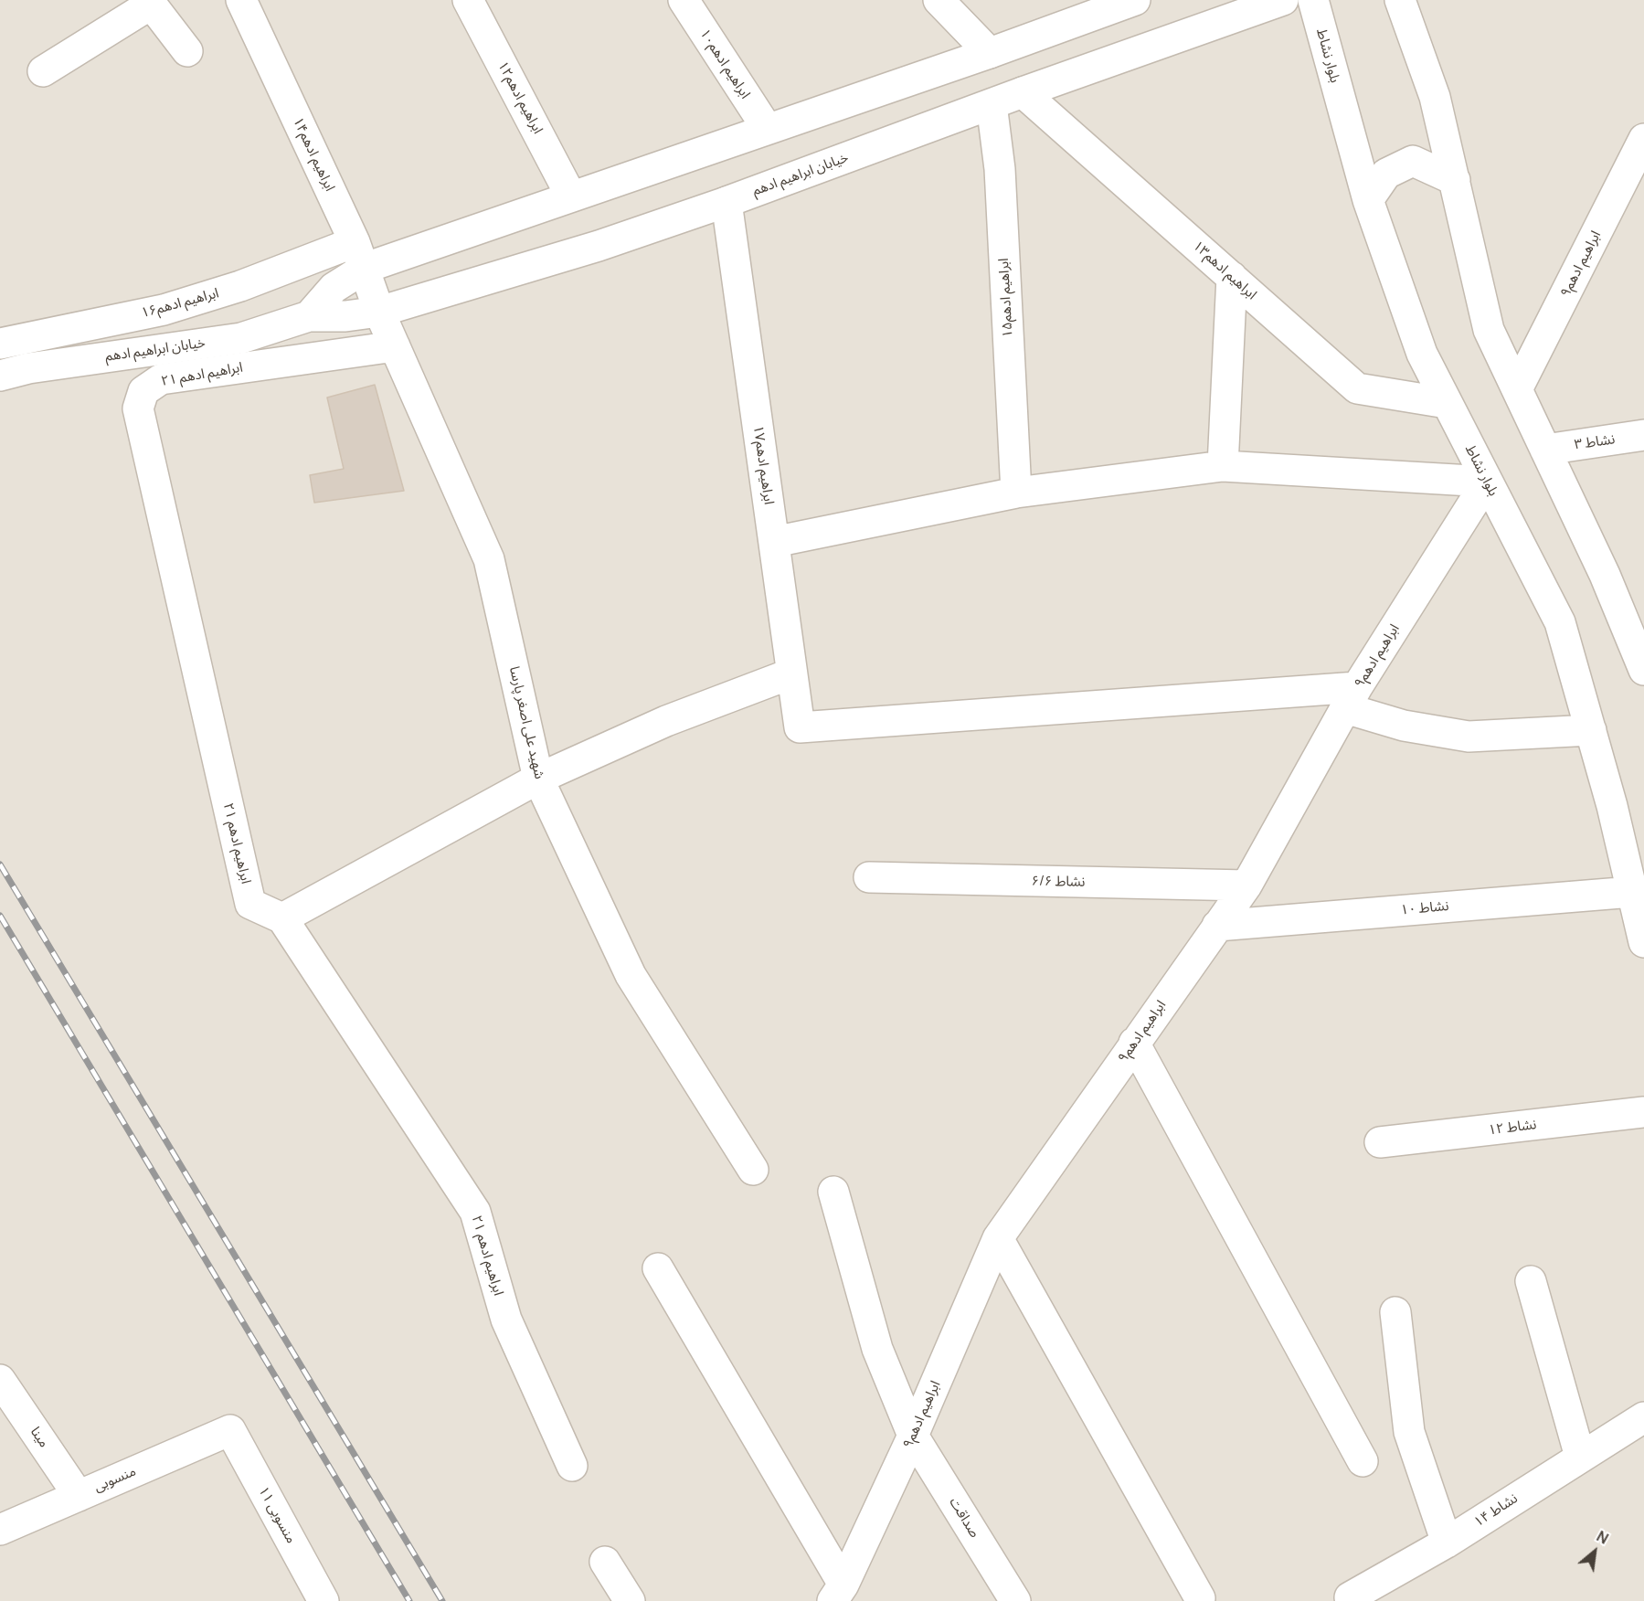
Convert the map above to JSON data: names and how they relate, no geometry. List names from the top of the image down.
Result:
{
  "streets": {
    "street": [
      "بلوار نشاط",
      "ابراهیم ادهم۱۰",
      "ابراهیم ادهم۱۲",
      "ابراهیم ادهم۱۴",
      "خیابان ابراهیم ادهم",
      "ابراهیم ادهم۹",
      "ابراهیم ادهم۱۳",
      "ابراهیم ادهم۱۵",
      "ابراهیم ادهم۱۶",
      "ابراهیم ادهم ۲۱",
      "نشاط ۳",
      "ابراهیم ادهم۱۷",
      "شهید علی اصغر پارسا",
      "نشاط ۶/۶",
      "نشاط ۱۰",
      "نشاط ۱۲",
      "مینا",
      "منسوبی",
      "نشاط ۱۴",
      "منسوبی ۱۱",
      "صداقت"
    ]
  },
  "crossings": [
    ["بلوار نشاط", "ابراهیم ادهم۹"],
    ["بلوار نشاط", "ابراهیم ادهم۱۳"],
    ["بلوار نشاط", "نشاط ۱۰"],
    ["ابراهیم ادهم۱۴", "خیابان ابراهیم ادهم"],
    ["ابراهیم ادهم۱۴", "ابراهیم ادهم۱۶"],
    ["ابراهیم ادهم۱۴", "شهید علی اصغر پارسا"],
    ["خیابان ابراهیم ادهم", "ابراهیم ادهم۱۳"],
    ["خیابان ابراهیم ادهم", "ابراهیم ادهم۱۵"],
    ["خیابان ابراهیم ادهم", "ابراهیم ادهم۱۷"],
    ["خیابان ابراهیم ادهم", "شهید علی اصغر پارسا"],
    ["ابراهیم ادهم۹", "ابراهیم ادهم۱۷"],
    ["ابراهیم ادهم۹", "نشاط ۶/۶"],
    ["ابراهیم ادهم۹", "نشاط ۱۰"],
    ["ابراهیم ادهم۹", "صداقت"],
    ["ابراهیم ادهم ۲۱", "شهید علی اصغر پارسا"],
    ["مینا", "منسوبی"],
    ["منسوبی", "منسوبی ۱۱"]
  ],
  "north": "top right"
}
